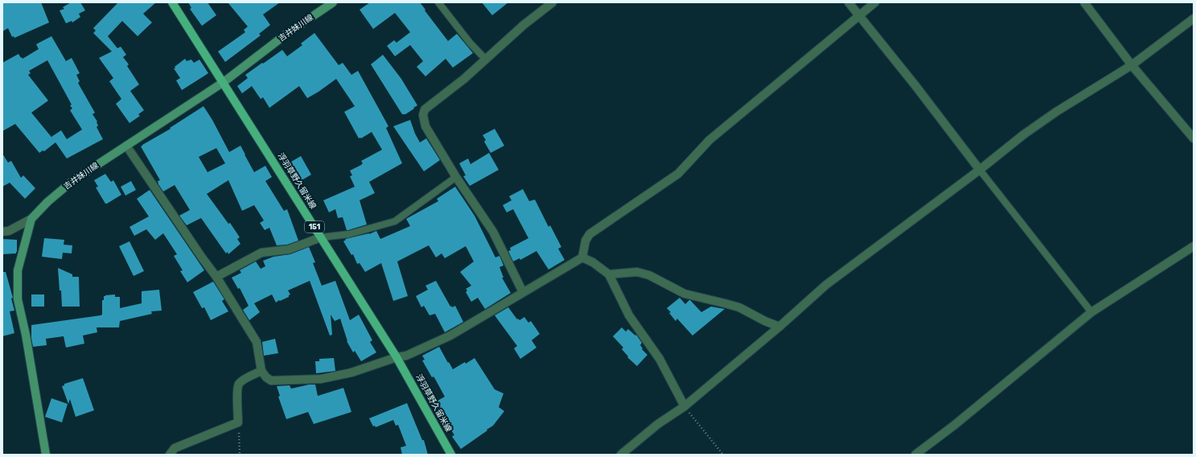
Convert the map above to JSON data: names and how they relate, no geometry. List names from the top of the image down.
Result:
{
  "streets": {
    "main road": ["吉井妹川線", "浮羽草野久留米線", "151"]
  },
  "crossings": [
    ["吉井妹川線", "浮羽草野久留米線"]
  ]
}
